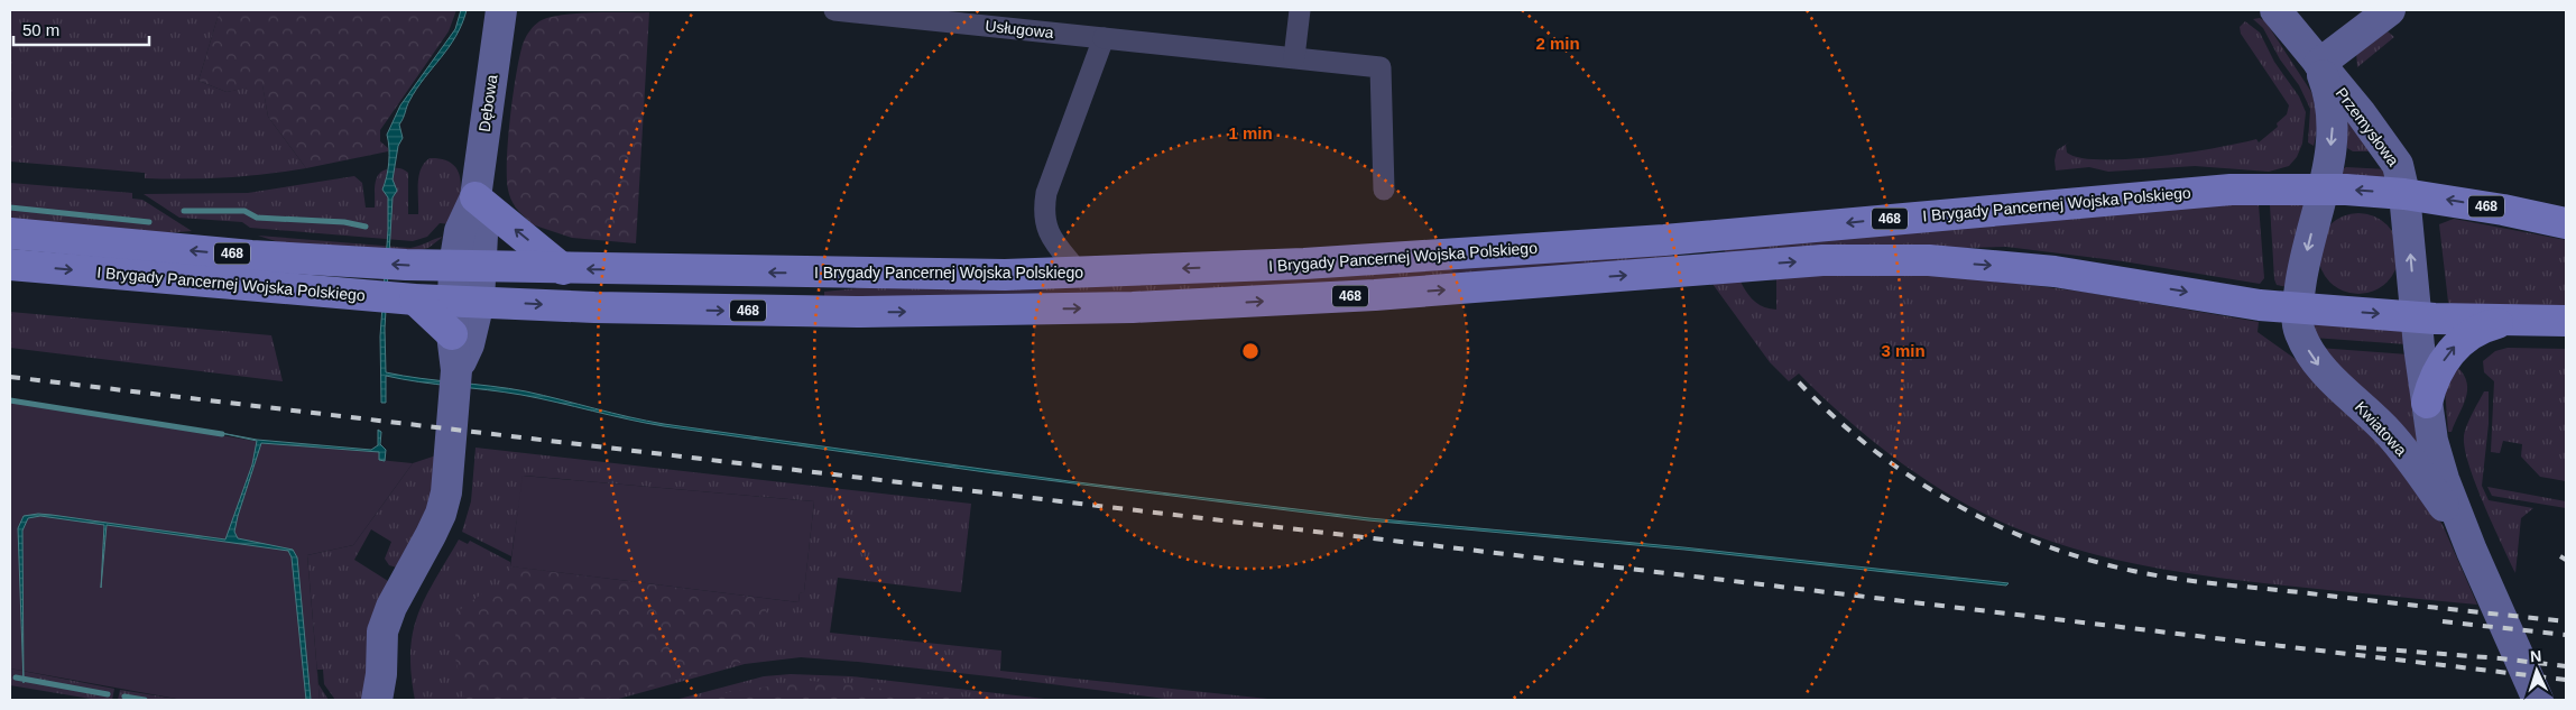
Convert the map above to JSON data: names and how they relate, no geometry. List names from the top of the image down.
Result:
{
  "streets": {
    "main road": ["I Brygady Pancernej Wojska Polskiego", "468"],
    "street": [
      "Usługowa",
      "Dębowa",
      "Przemysłowa",
      "Kwiatowa"
    ]
  },
  "crossings": [
    ["Dębowa", "I Brygady Pancernej Wojska Polskiego"],
    ["Przemysłowa", "I Brygady Pancernej Wojska Polskiego"],
    ["Przemysłowa", "468"],
    ["Przemysłowa", "Kwiatowa"],
    ["I Brygady Pancernej Wojska Polskiego", "468"],
    ["I Brygady Pancernej Wojska Polskiego", "Kwiatowa"],
    ["468", "Kwiatowa"]
  ],
  "scale_bar": "50 m",
  "north": "top",
  "rings": ["2 min", "1 min", "3 min"]
}
